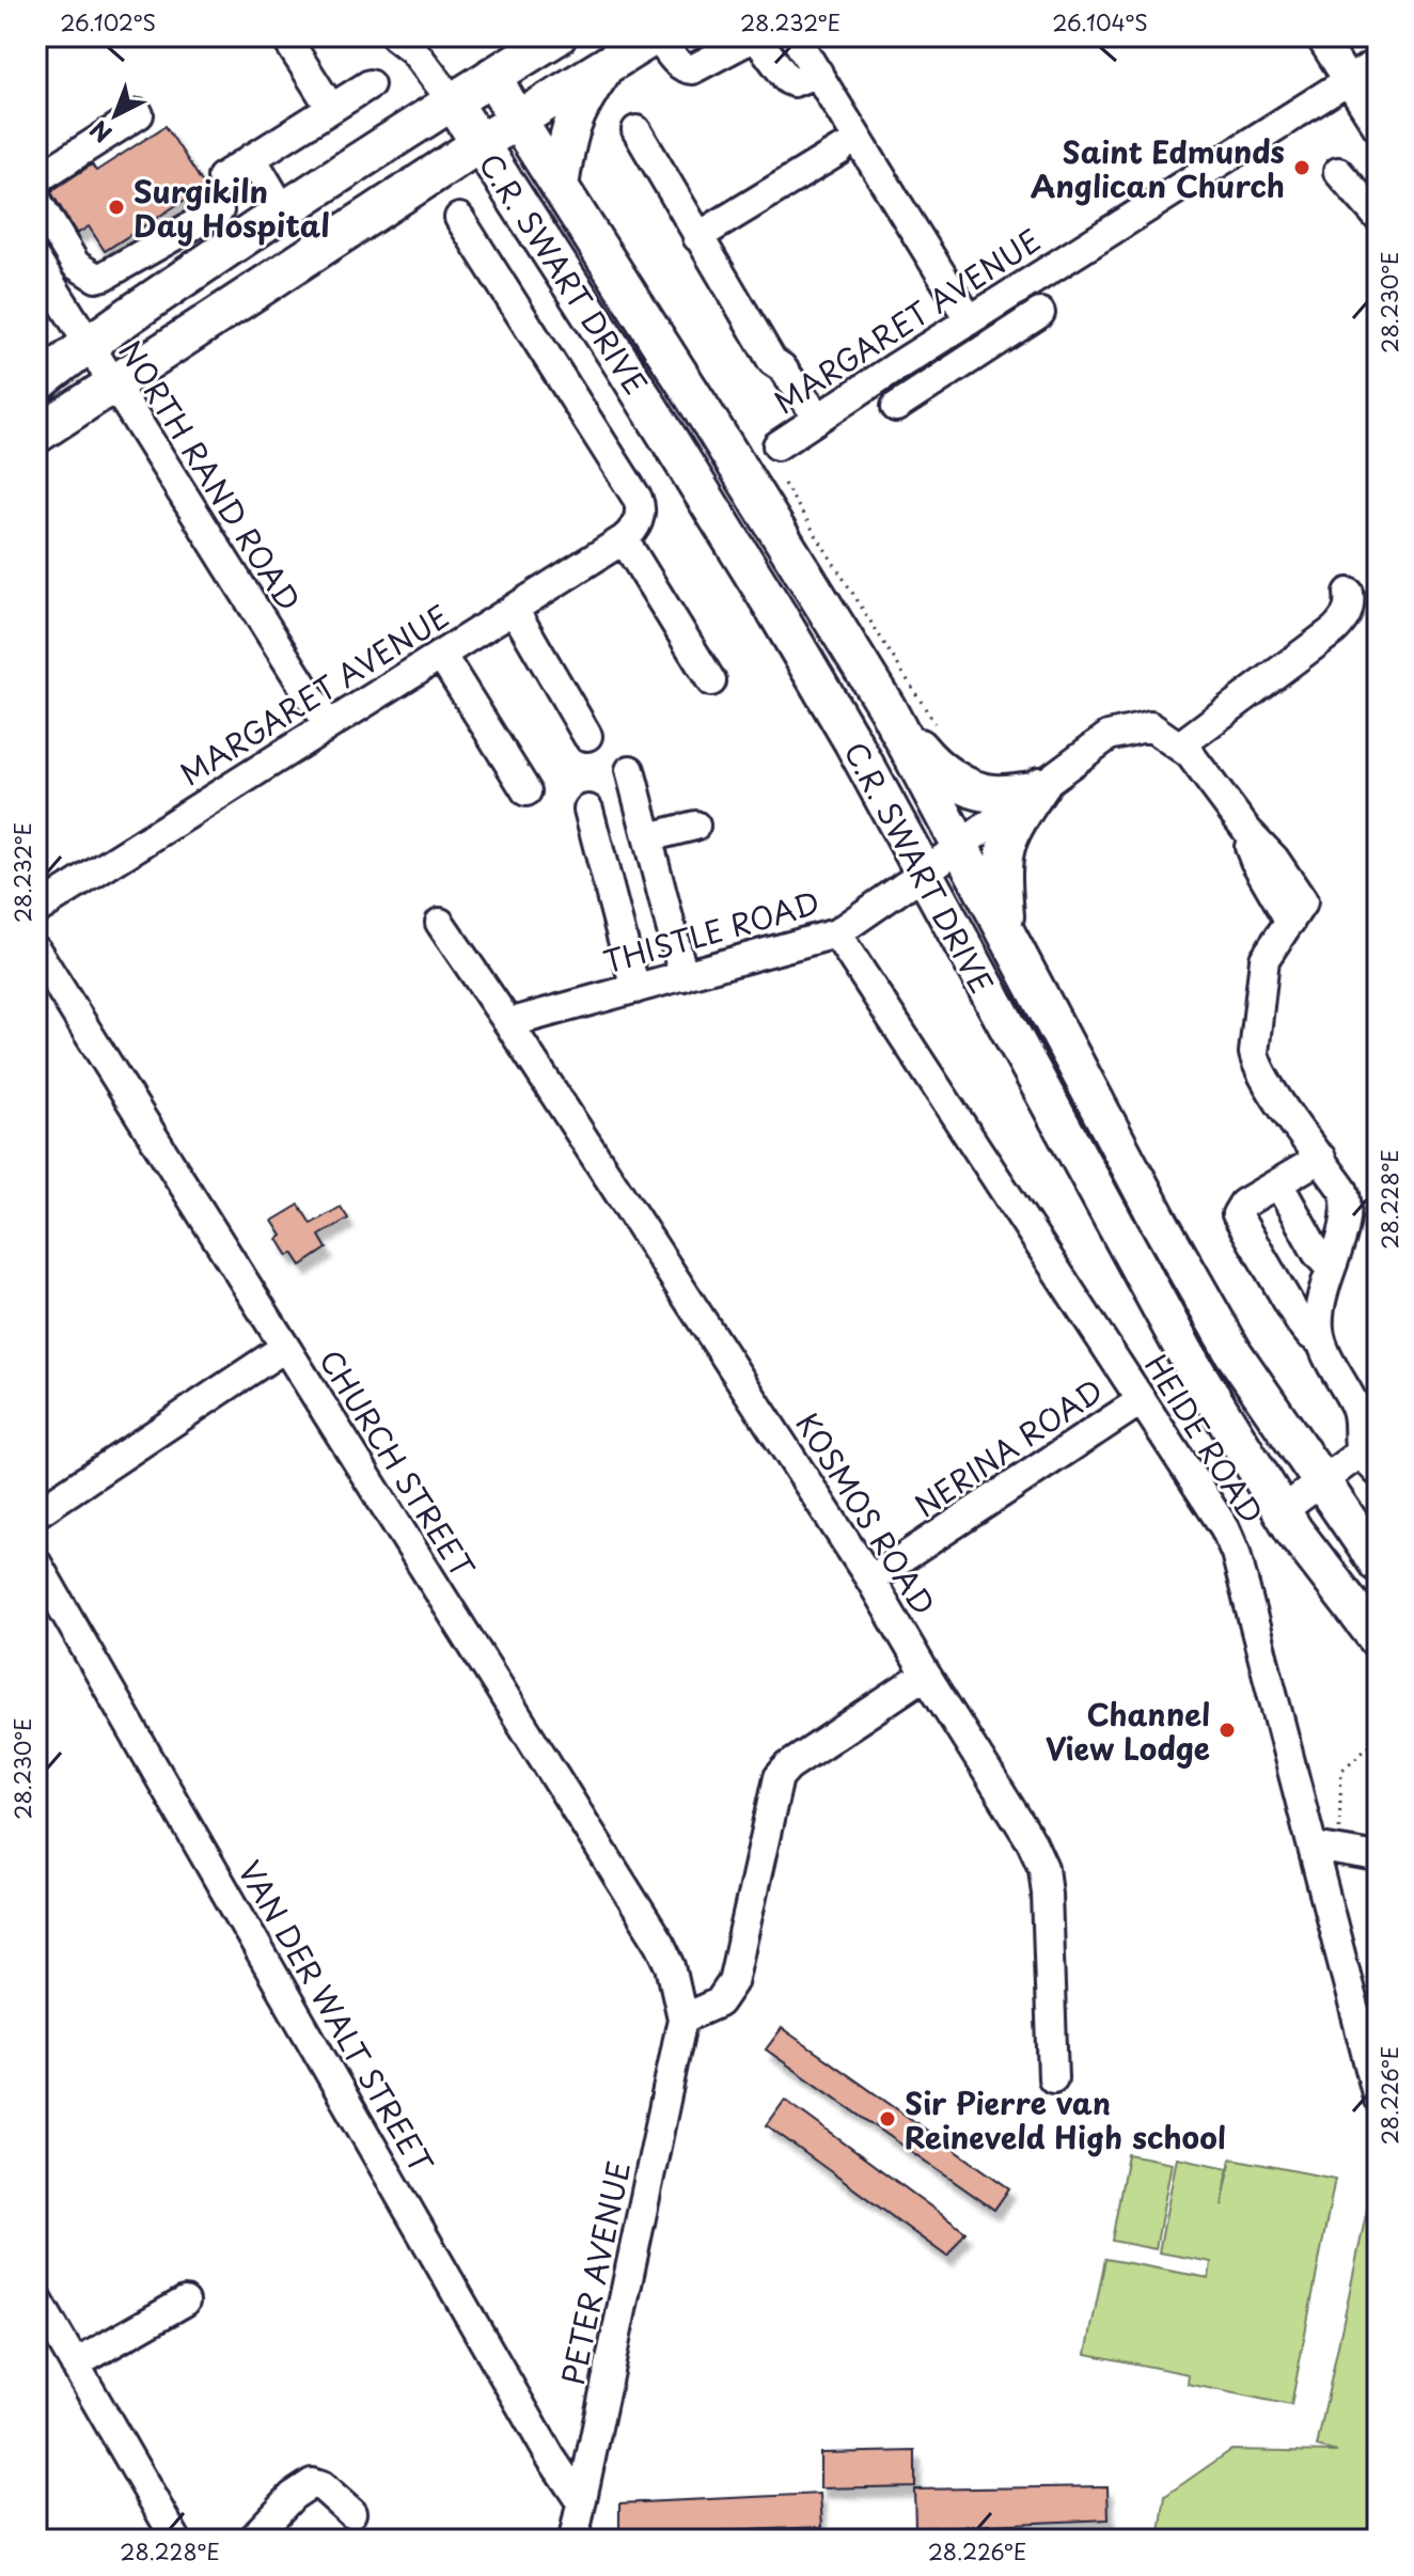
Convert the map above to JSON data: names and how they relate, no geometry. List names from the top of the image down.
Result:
{
  "streets": {
    "main road": ["C.R. SWART DRIVE"],
    "street": [
      "MARGARET AVENUE",
      "NORTH RAND ROAD",
      "THISTLE ROAD",
      "HEIDE ROAD",
      "NERINA ROAD",
      "CHURCH STREET",
      "KOSMOS ROAD",
      "VAN DER WALT STREET",
      "PETER AVENUE"
    ]
  },
  "crossings": [
    ["C.R. SWART DRIVE", "THISTLE ROAD"],
    ["MARGARET AVENUE", "NORTH RAND ROAD"],
    ["THISTLE ROAD", "HEIDE ROAD"],
    ["THISTLE ROAD", "KOSMOS ROAD"],
    ["HEIDE ROAD", "NERINA ROAD"],
    ["NERINA ROAD", "KOSMOS ROAD"],
    ["CHURCH STREET", "PETER AVENUE"],
    ["VAN DER WALT STREET", "PETER AVENUE"]
  ],
  "places": [
    "Saint Edmunds Anglican Church",
    "Surgikiln Day Hospital",
    "Channel View Lodge",
    "Sir Pierre van Reineveld High school"
  ],
  "north": "bottom left",
  "coordinates": [
    "26.102°S",
    "28.232°E",
    "26.104°S",
    "28.230°E",
    "28.228°E",
    "28.226°E"
  ]
}
